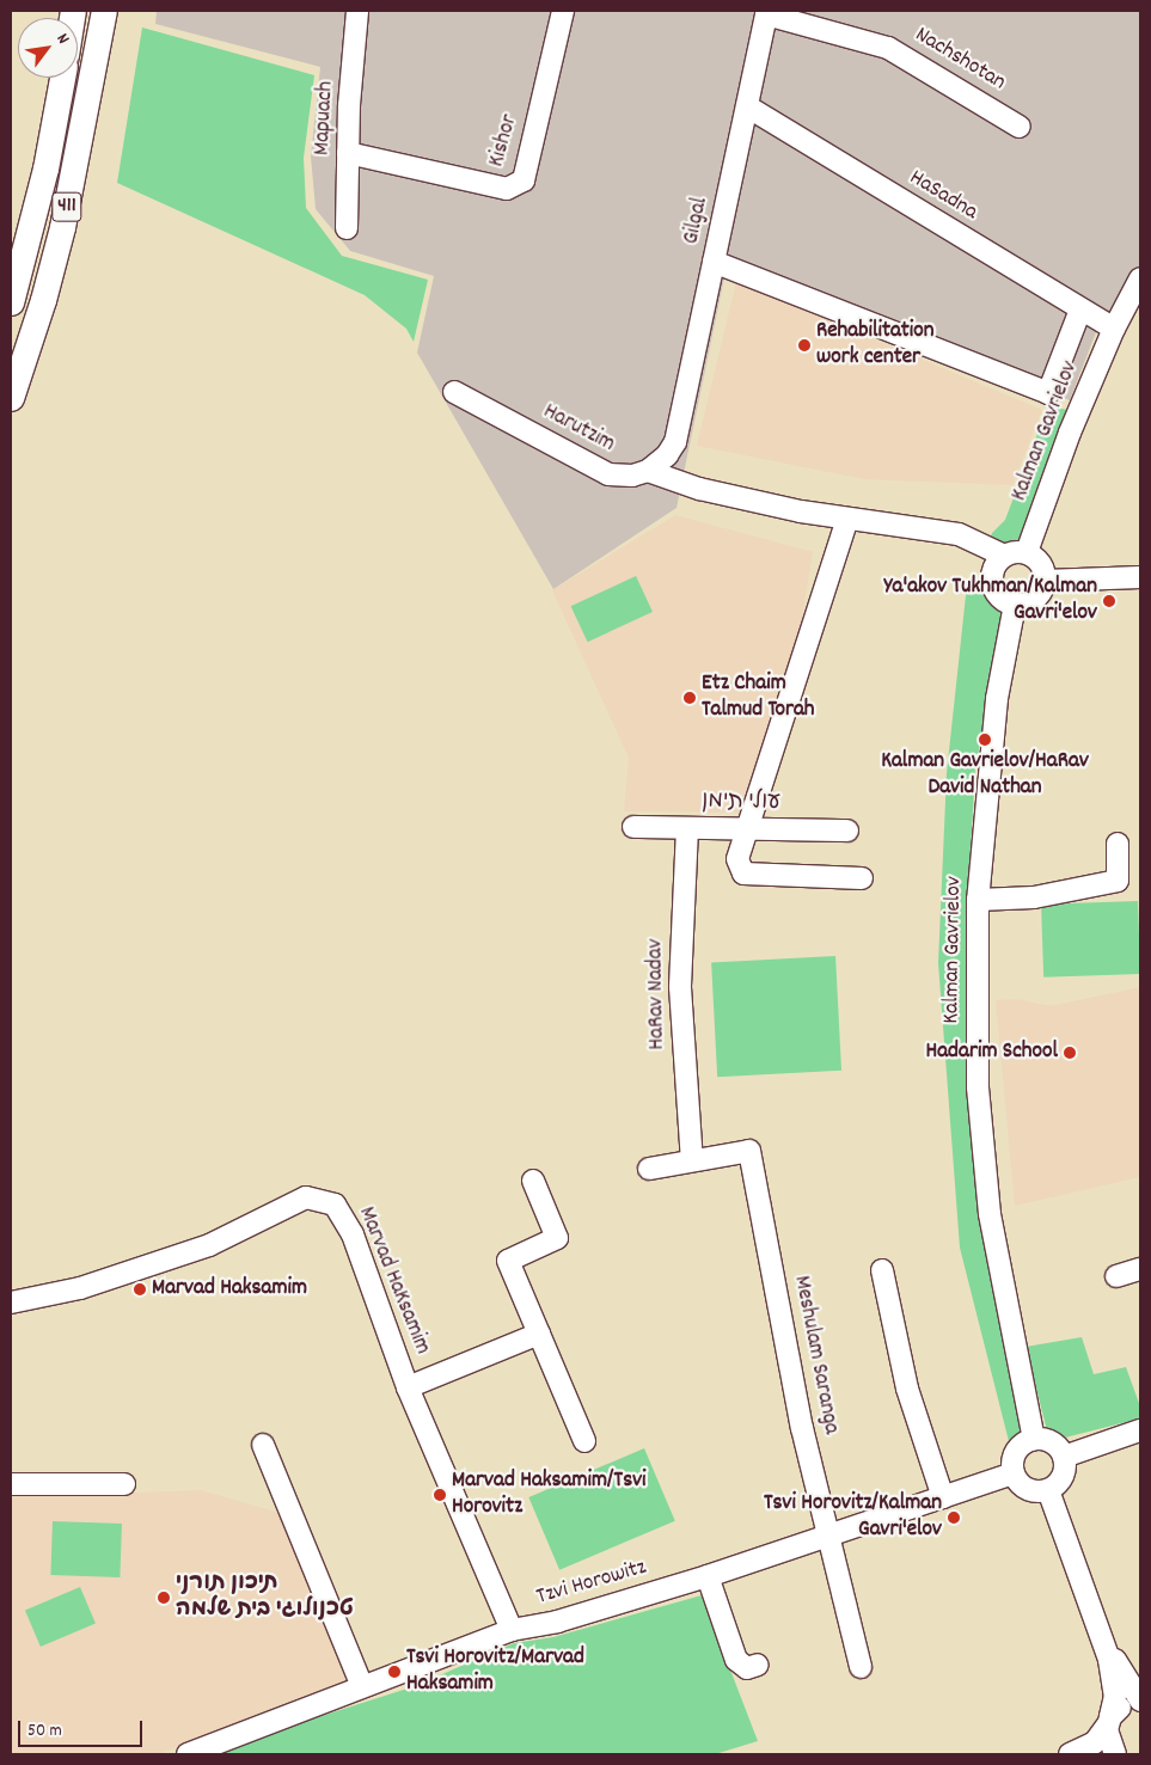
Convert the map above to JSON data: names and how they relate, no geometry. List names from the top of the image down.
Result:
{
  "streets": {
    "main road": ["411"],
    "street": [
      "Nachshotan",
      "Mapuach",
      "Kishor",
      "HaSadna",
      "Gilgal",
      "Harutzim",
      "Kalman Gavrielov",
      "עולי תימן",
      "HaRav Nadav",
      "Marvad HaKsamim",
      "Meshulam Saranga",
      "Tzvi Horowitz"
    ]
  },
  "crossings": [
    ["Nachshotan", "Gilgal"],
    ["Mapuach", "Kishor"],
    ["HaSadna", "Gilgal"],
    ["HaSadna", "Kalman Gavrielov"],
    ["Gilgal", "Harutzim"],
    ["Kalman Gavrielov", "Tzvi Horowitz"],
    ["עולי תימן", "HaRav Nadav"],
    ["HaRav Nadav", "Meshulam Saranga"],
    ["Marvad HaKsamim", "Tzvi Horowitz"],
    ["Meshulam Saranga", "Tzvi Horowitz"]
  ],
  "places": [
    "Rehabilitation work center",
    "Ya'akov Tukhman/Kalman Gavri'elov",
    "Etz Chaim Talmud Torah",
    "Kalman Gavrielov/HaRav David Nathan",
    "Hadarim School",
    "Marvad Haksamim",
    "Marvad Haksamim/Tsvi Horovitz",
    "Tsvi Horovitz/Kalman Gavri'elov",
    "תיכון תורני טכנולוגי בית שלמה",
    "Tsvi Horovitz/Marvad Haksamim"
  ],
  "scale_bar": "50 m",
  "north": "top right"
}
